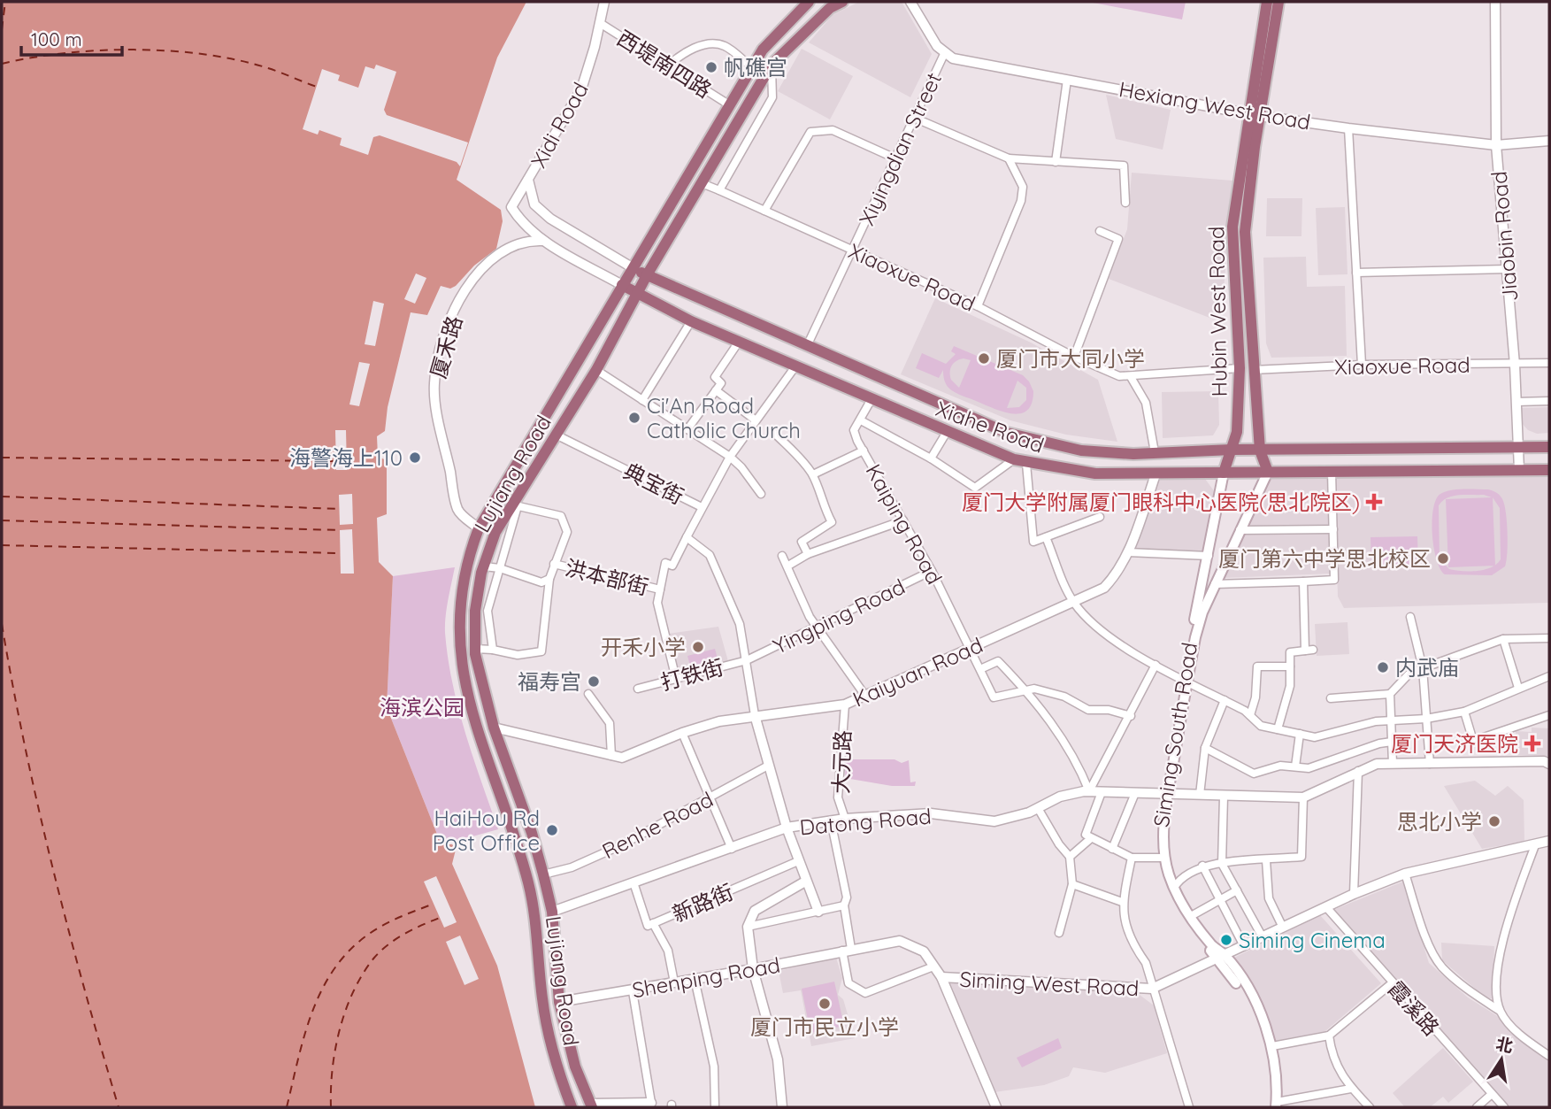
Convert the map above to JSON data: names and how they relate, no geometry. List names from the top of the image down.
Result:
{
  "streets": {
    "main road": [
      "Hubin West Road",
      "Xiahe Road",
      "Lujiang Road",
      "Siming South Road"
    ],
    "street": [
      "西堤南四路",
      "Hexiang West Road",
      "Xidi Road",
      "Xiyingdian Street",
      "Jiaobin Road",
      "Xiaoxue Road",
      "厦禾路",
      "典宝街",
      "Kaiping Road",
      "洪本部街",
      "Yingping Road",
      "Kaiyuan Road",
      "打铁街",
      "大元路",
      "Datong Road",
      "Renhe Road",
      "新路街",
      "Shenping Road",
      "Siming West Road",
      "霞溪路"
    ]
  },
  "crossings": [
    ["西堤南四路", "Xidi Road"],
    ["西堤南四路", "Lujiang Road"],
    ["Hexiang West Road", "Xiyingdian Street"],
    ["Hexiang West Road", "Jiaobin Road"],
    ["Hexiang West Road", "Hubin West Road"],
    ["Xidi Road", "Xiahe Road"],
    ["Xiyingdian Street", "Xiaoxue Road"],
    ["Xiyingdian Street", "Xiahe Road"],
    ["Jiaobin Road", "Xiaoxue Road"],
    ["Jiaobin Road", "Xiahe Road"],
    ["Xiaoxue Road", "Hubin West Road"],
    ["Xiaoxue Road", "Lujiang Road"],
    ["Hubin West Road", "Xiahe Road"],
    ["Hubin West Road", "Siming South Road"],
    ["厦禾路", "Xiahe Road"],
    ["厦禾路", "Lujiang Road"],
    ["Xiahe Road", "Lujiang Road"],
    ["Xiahe Road", "Kaiping Road"],
    ["Xiahe Road", "Kaiyuan Road"],
    ["Xiahe Road", "Siming South Road"],
    ["Lujiang Road", "典宝街"],
    ["Lujiang Road", "Kaiyuan Road"],
    ["Lujiang Road", "Datong Road"],
    ["Lujiang Road", "Renhe Road"],
    ["Lujiang Road", "Shenping Road"],
    ["Kaiping Road", "Yingping Road"],
    ["Kaiping Road", "Kaiyuan Road"],
    ["Yingping Road", "打铁街"],
    ["Kaiyuan Road", "大元路"],
    ["Siming South Road", "Datong Road"],
    ["Siming South Road", "Siming West Road"],
    ["大元路", "Datong Road"],
    ["Datong Road", "新路街"],
    ["Shenping Road", "Siming West Road"],
    ["Siming West Road", "霞溪路"]
  ],
  "parks": ["海滨公园"],
  "places": {
    "other": [
      "帆礁宫",
      "厦门市大同小学",
      "Ci'An Road Catholic Church",
      "海警海上110",
      "厦门第六中学思北校区",
      "开禾小学",
      "内武庙",
      "福寿宫",
      "思北小学",
      "HaiHou Rd Post Office",
      "Siming Cinema",
      "厦门市民立小学"
    ],
    "health": ["厦门大学附属厦门眼科中心医院(思北院区)", "厦门天济医院"]
  },
  "scale_bar": "100 m",
  "north": "top"
}
